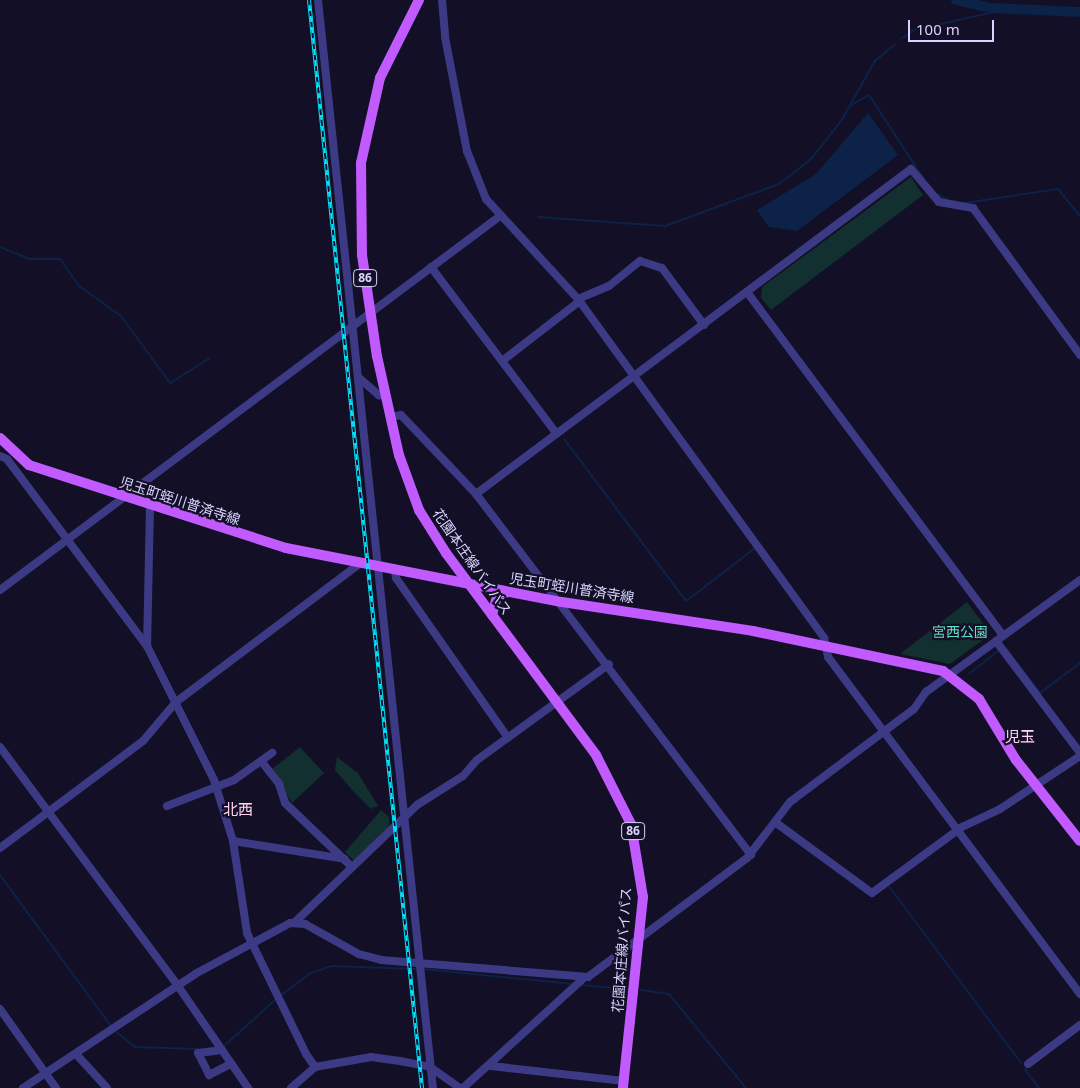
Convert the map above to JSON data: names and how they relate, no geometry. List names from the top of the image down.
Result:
{
  "streets": {
    "main road": ["86", "児玉町蛭川普済寺線", "花園本庄線バイパス"]
  },
  "crossings": [
    ["児玉町蛭川普済寺線", "花園本庄線バイパス"]
  ],
  "districts": ["児玉", "北西"],
  "parks": ["宮西公園"],
  "scale_bar": "100 m"
}
